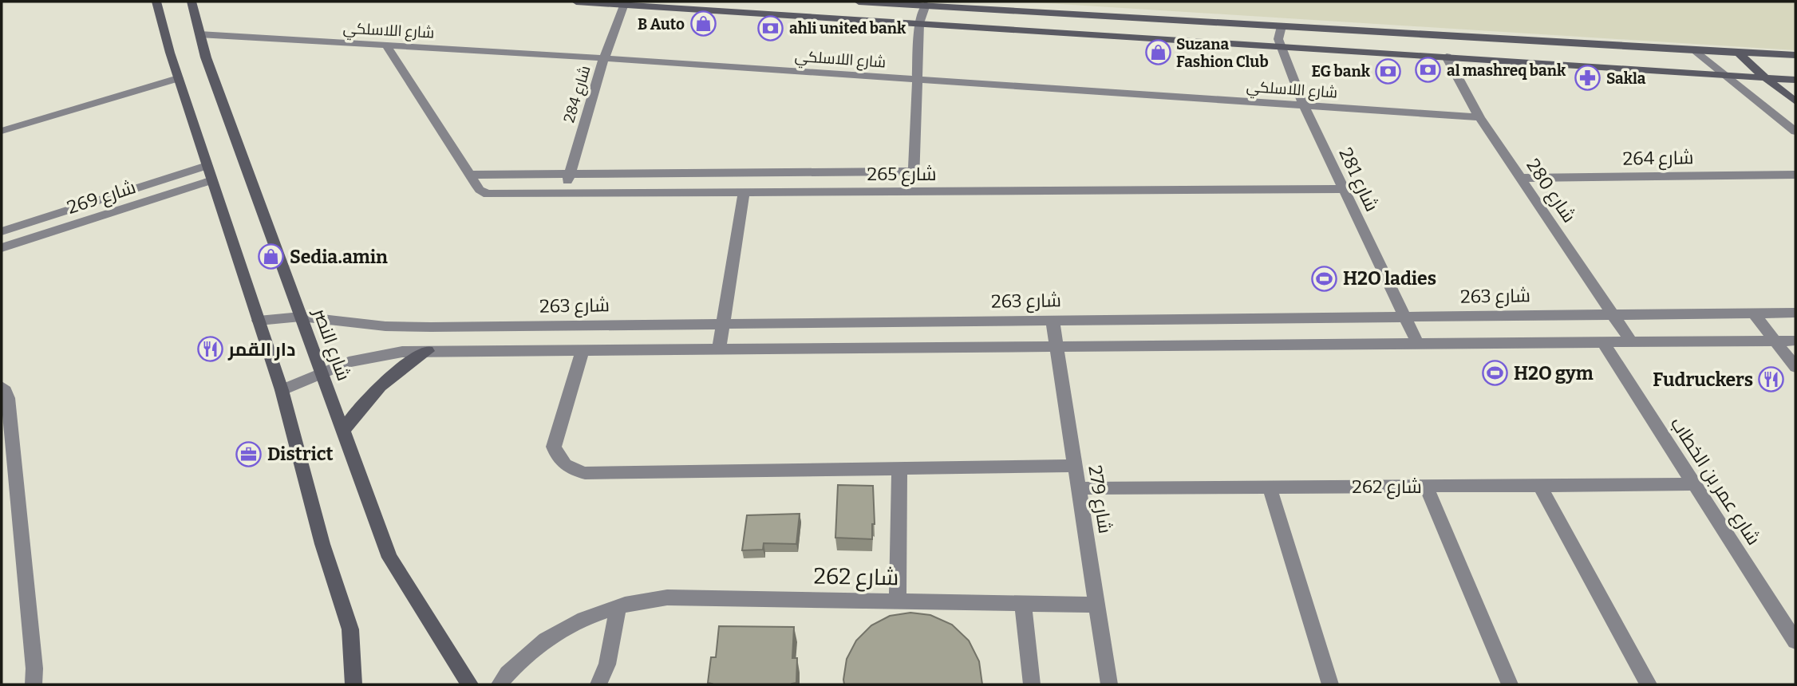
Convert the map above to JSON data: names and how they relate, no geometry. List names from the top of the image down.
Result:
{
  "streets": {
    "main road": ["شارع النصر"],
    "street": [
      "شارع اللاسلكي",
      "شارع 284",
      "شارع 264",
      "شارع 265",
      "شارع 281",
      "شارع 280",
      "شارع 269",
      "شارع 263",
      "شارع عمر بن الخطاب",
      "شارع 262",
      "شارع 279"
    ]
  },
  "crossings": [
    ["شارع اللاسلكي", "شارع 284"],
    ["شارع اللاسلكي", "شارع 265"],
    ["شارع اللاسلكي", "شارع 281"],
    ["شارع اللاسلكي", "شارع 280"],
    ["شارع اللاسلكي", "شارع النصر"],
    ["شارع 284", "شارع 265"],
    ["شارع 264", "شارع 280"],
    ["شارع 265", "شارع 281"],
    ["شارع 281", "شارع 263"],
    ["شارع 280", "شارع 263"],
    ["شارع 263", "شارع النصر"],
    ["شارع 263", "شارع 279"],
    ["شارع عمر بن الخطاب", "شارع 262"],
    ["شارع 262", "شارع 279"]
  ],
  "places": {
    "shop": ["B Auto", "Suzana Fashion Club", "Sedia.amin"],
    "bank": ["ahli united bank", "al mashreq bank", "EG bank"],
    "pharmacy": ["Sakla"],
    "sports": ["H2O ladies", "H2O gym"],
    "restaurant": ["دار القمر", "Fudruckers"],
    "office": ["District"]
  }
}
